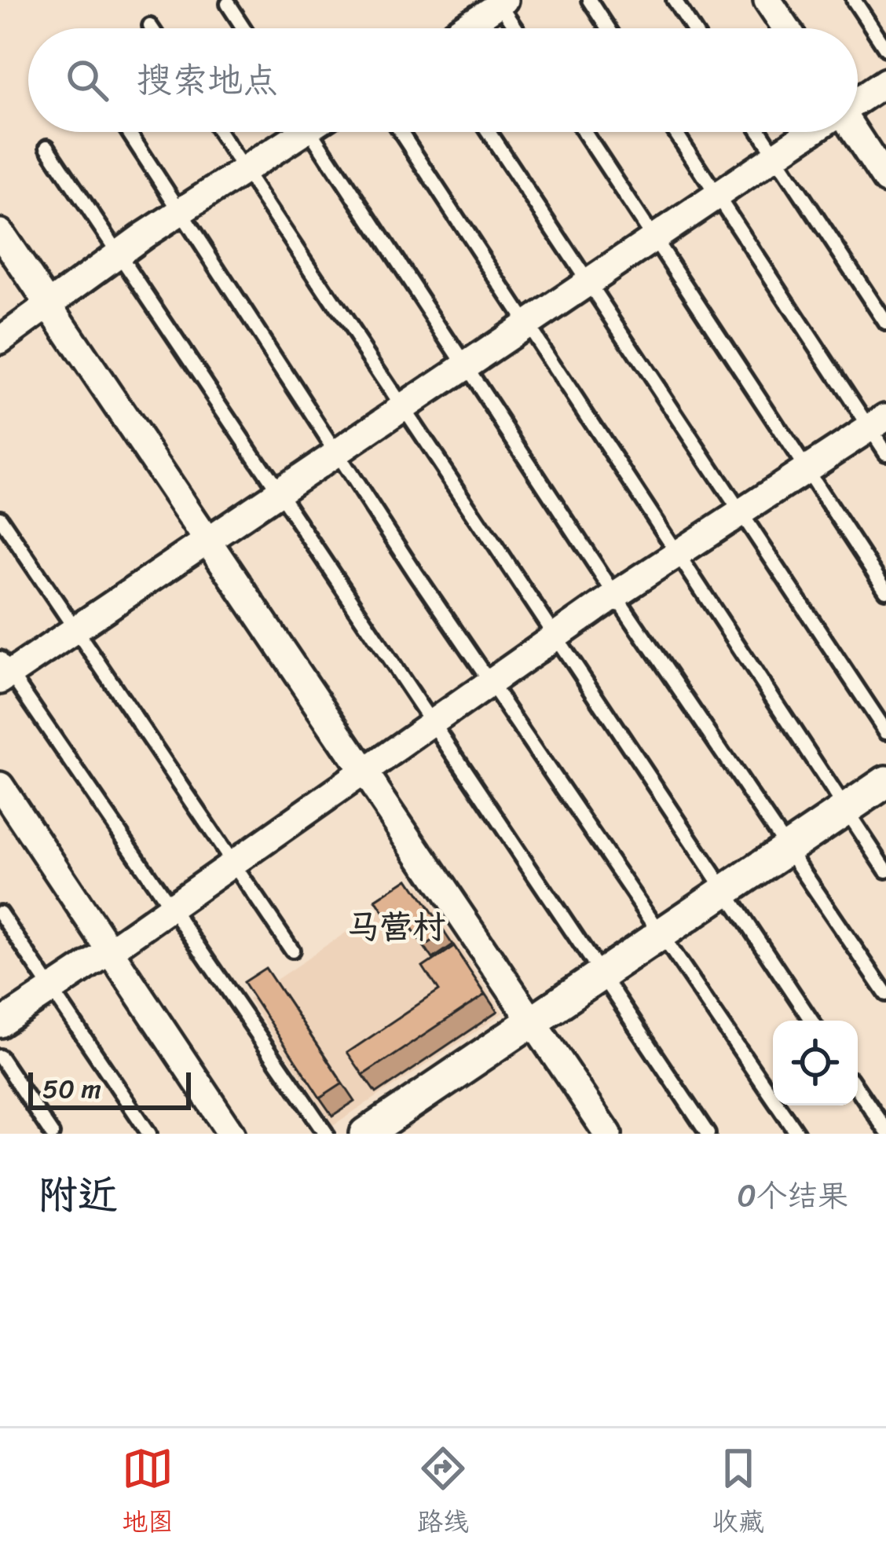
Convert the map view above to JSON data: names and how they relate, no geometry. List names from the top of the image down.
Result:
{
  "districts": ["马营村"],
  "scale_bar": "50 m",
  "page": {
    "search": "搜索地点",
    "scale": "50 m",
    "heading": ["附近", "0个结果"],
    "nav": ["地图", "路线", "收藏"]
  }
}
